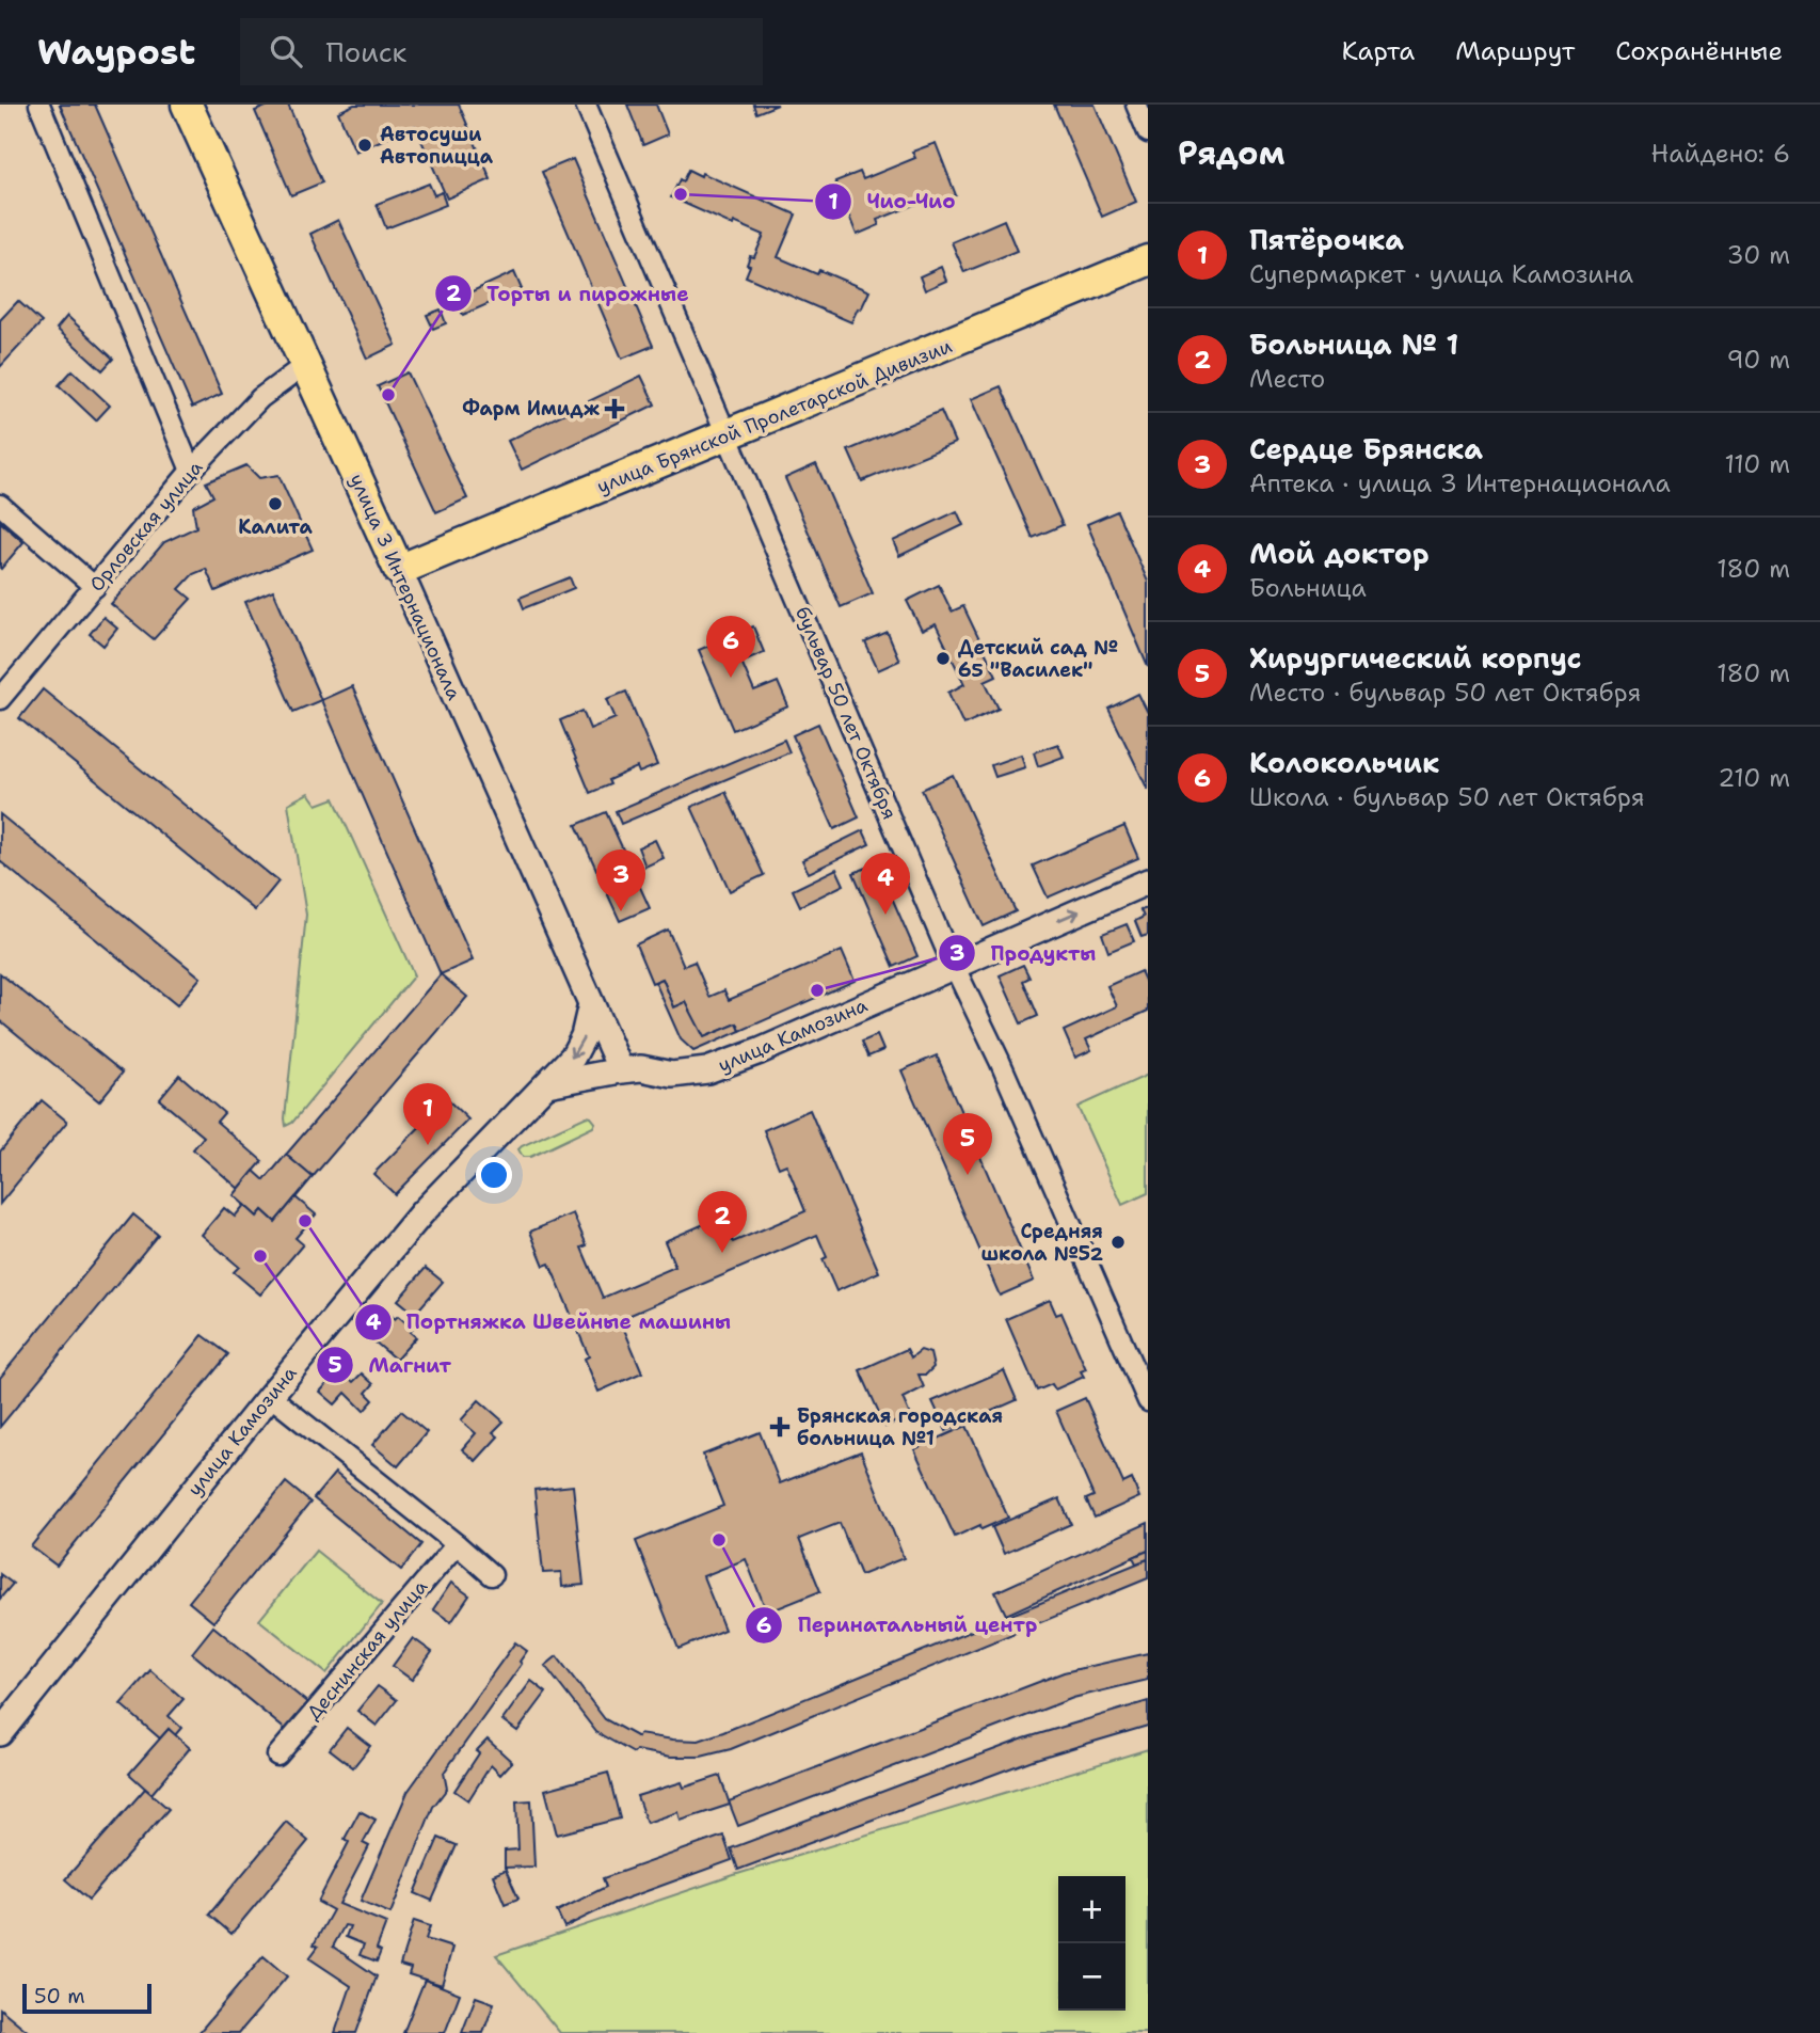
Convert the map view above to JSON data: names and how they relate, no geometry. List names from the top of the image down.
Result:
{
  "streets": {
    "main road": ["улица Брянской Пролетарской Дивизии", "улица 3 Интернационала"],
    "street": [
      "Орловская улица",
      "бульвар 50 лет Октября",
      "улица Камозина",
      "Деснинская улица"
    ]
  },
  "crossings": [
    ["улица Брянской Пролетарской Дивизии", "улица 3 Интернационала"],
    ["улица Брянской Пролетарской Дивизии", "бульвар 50 лет Октября"],
    ["Орловская улица", "улица 3 Интернационала"],
    ["улица 3 Интернационала", "улица Камозина"],
    ["бульвар 50 лет Октября", "улица Камозина"]
  ],
  "places": {
    "other": [
      "Автосуши Автопицца",
      "Чио-Чио",
      "Торты и пирожные",
      "Калита",
      "Детский сад № 65 \"Василек\"",
      "Продукты",
      "Портняжка Швейные машины",
      "Средняя школа №52",
      "Магнит",
      "Перинатальный центр"
    ],
    "health": ["Фарм Имидж", "Брянская городская больница №1"]
  },
  "scale_bar": "50 m",
  "page": {
    "header": "Waypost",
    "search": "Поиск",
    "nav": ["Карта", "Маршрут", "Сохранённые"],
    "heading": ["Рядом", "Найдено: 6"],
    "list": [
      {
        "mark": "1",
        "name": "Пятёрочка",
        "note": "Супермаркет · улица Камозина",
        "value": "30 m"
      },
      {
        "mark": "2",
        "name": "Больница № 1",
        "note": "Место",
        "value": "90 m"
      },
      {
        "mark": "3",
        "name": "Сердце Брянска",
        "note": "Аптека · улица 3 Интернационала",
        "value": "110 m"
      },
      {
        "mark": "4",
        "name": "Мой доктор",
        "note": "Больница",
        "value": "180 m"
      },
      {
        "mark": "5",
        "name": "Хирургический корпус",
        "note": "Место · бульвар 50 лет Октября",
        "value": "180 m"
      },
      {
        "mark": "6",
        "name": "Колокольчик",
        "note": "Школа · бульвар 50 лет Октября",
        "value": "210 m"
      }
    ],
    "pins": [
      "6",
      "3",
      "4",
      "1",
      "5",
      "2"
    ],
    "map_buttons": ["+", "−"],
    "scale": "50 m"
  }
}
